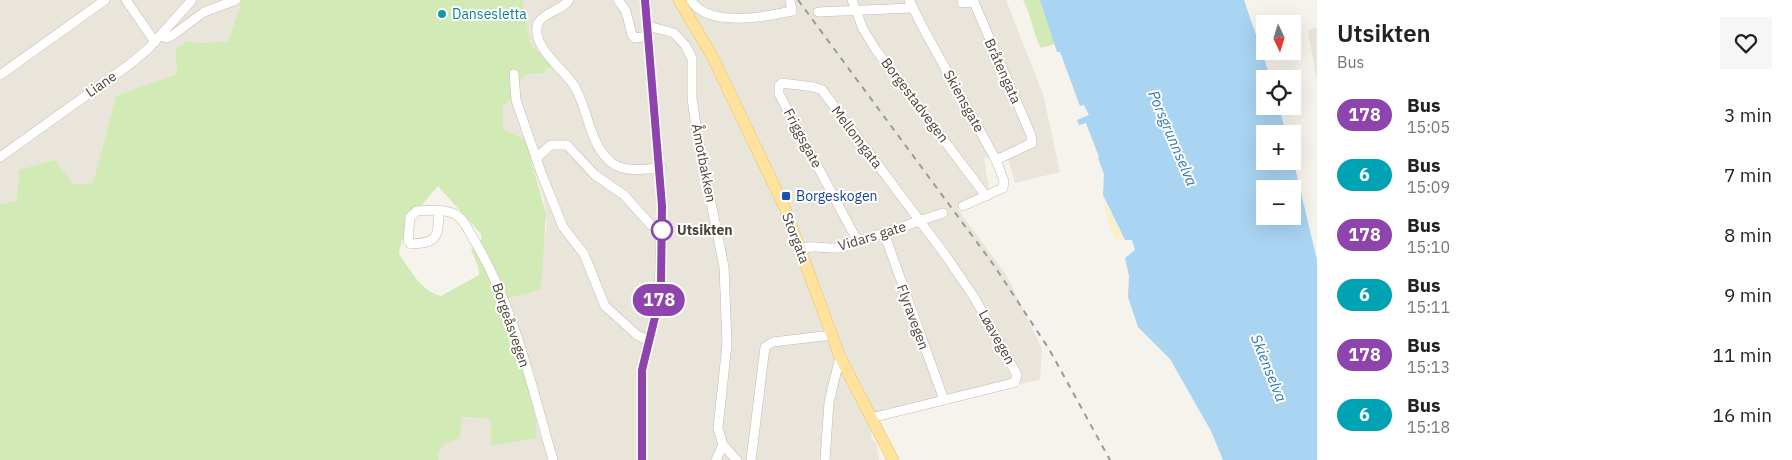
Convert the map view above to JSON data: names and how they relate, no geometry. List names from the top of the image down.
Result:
{
  "streets": {
    "main road": ["Storgata"],
    "street": [
      "Bråtengata",
      "Liane",
      "Borgestadvegen",
      "Skiensgate",
      "Mellomgata",
      "Friggsgate",
      "Åmotbakken",
      "Vidars gate",
      "Flyravegen",
      "Borgeåsvegen",
      "Løavegen"
    ]
  },
  "crossings": [
    ["Bråtengata", "Skiensgate"],
    ["Borgestadvegen", "Skiensgate"],
    ["Mellomgata", "Friggsgate"],
    ["Mellomgata", "Vidars gate"],
    ["Mellomgata", "Løavegen"],
    ["Friggsgate", "Vidars gate"],
    ["Vidars gate", "Storgata"],
    ["Vidars gate", "Flyravegen"],
    ["Vidars gate", "Løavegen"],
    ["Storgata", "Løavegen"],
    ["Flyravegen", "Løavegen"]
  ],
  "water": ["Porsgrunnselva", "Skienselva"],
  "places": {
    "other": ["Dansesletta", "Utsikten"],
    "transit": ["Borgeskogen"]
  },
  "lines": ["bus line 178"],
  "north": "bottom",
  "page": {
    "on_map": "178",
    "heading": ["Utsikten", "Bus"],
    "map_buttons": ["+", "−"],
    "list": [
      {
        "mark": "178",
        "name": "Bus",
        "note": "15:05",
        "value": "3 min"
      },
      {
        "mark": "6",
        "name": "Bus",
        "note": "15:09",
        "value": "7 min"
      },
      {
        "mark": "178",
        "name": "Bus",
        "note": "15:10",
        "value": "8 min"
      },
      {
        "mark": "6",
        "name": "Bus",
        "note": "15:11",
        "value": "9 min"
      },
      {
        "mark": "178",
        "name": "Bus",
        "note": "15:13",
        "value": "11 min"
      },
      {
        "mark": "6",
        "name": "Bus",
        "note": "15:18",
        "value": "16 min"
      }
    ]
  }
}
